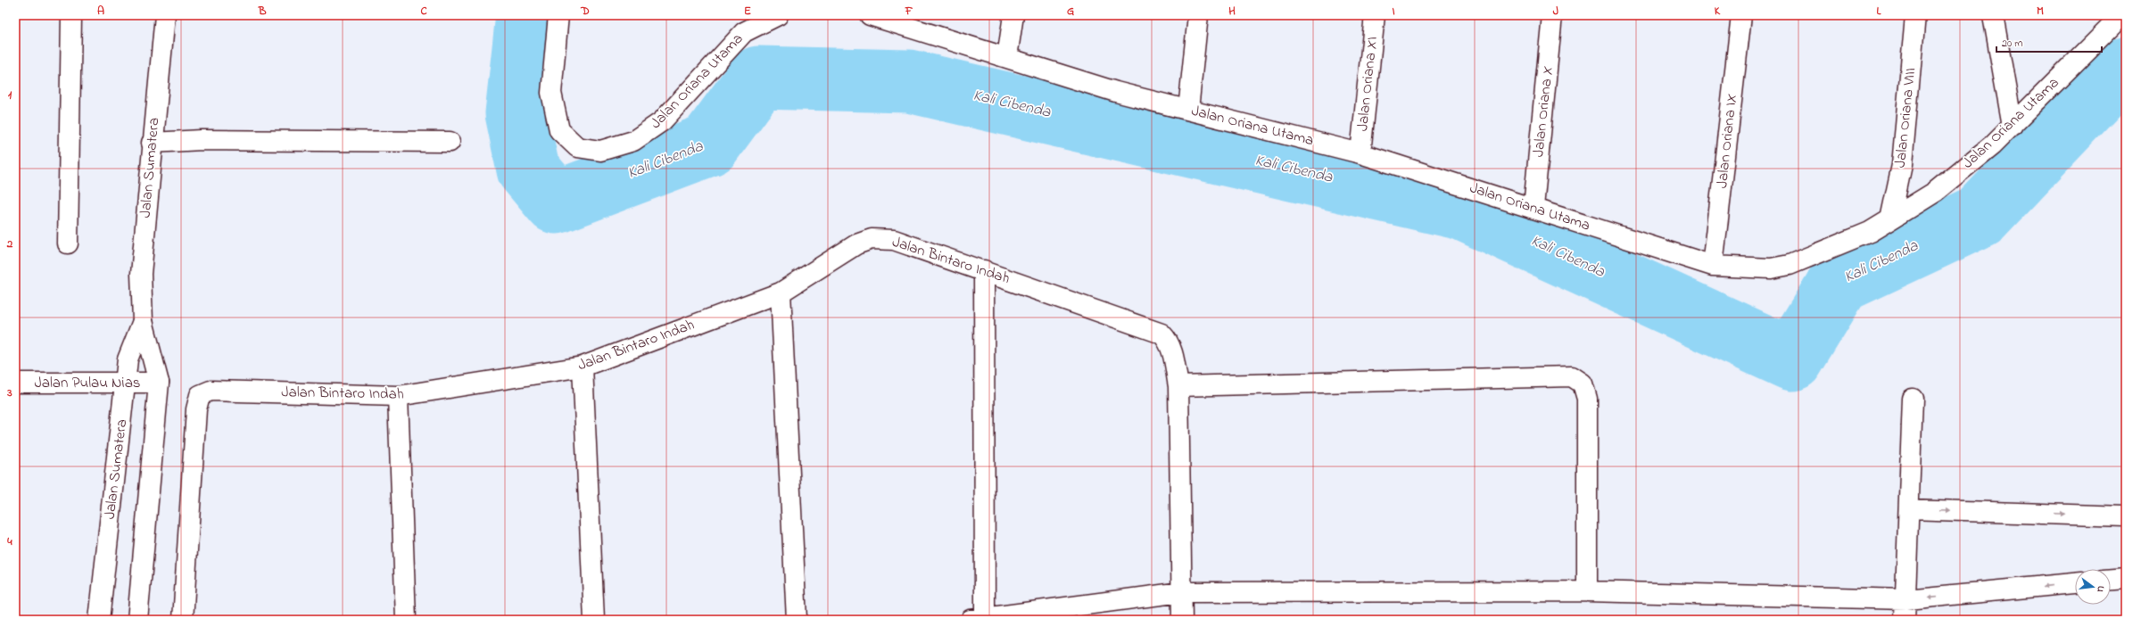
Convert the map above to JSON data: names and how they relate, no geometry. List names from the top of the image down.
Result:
{
  "streets": {
    "street": [
      "Jalan Oriana Utama",
      "Jalan Oriana XI",
      "Jalan Oriana X",
      "Jalan Oriana VIII",
      "Jalan Oriana IX",
      "Jalan Sumatera",
      "Jalan Bintaro Indah",
      "Jalan Pulau Nias"
    ]
  },
  "crossings": [
    ["Jalan Oriana Utama", "Jalan Oriana XI"],
    ["Jalan Oriana Utama", "Jalan Oriana X"],
    ["Jalan Oriana Utama", "Jalan Oriana VIII"],
    ["Jalan Oriana Utama", "Jalan Oriana IX"],
    ["Jalan Sumatera", "Jalan Pulau Nias"]
  ],
  "water": ["Kali Cibenda"],
  "scale_bar": "20 m",
  "north": "right",
  "grid": {
    "columns": [
      "A",
      "B",
      "C",
      "D",
      "E",
      "F",
      "G",
      "H",
      "I",
      "J",
      "K",
      "L",
      "M"
    ],
    "rows": [
      "1",
      "2",
      "3",
      "4"
    ]
  }
}
